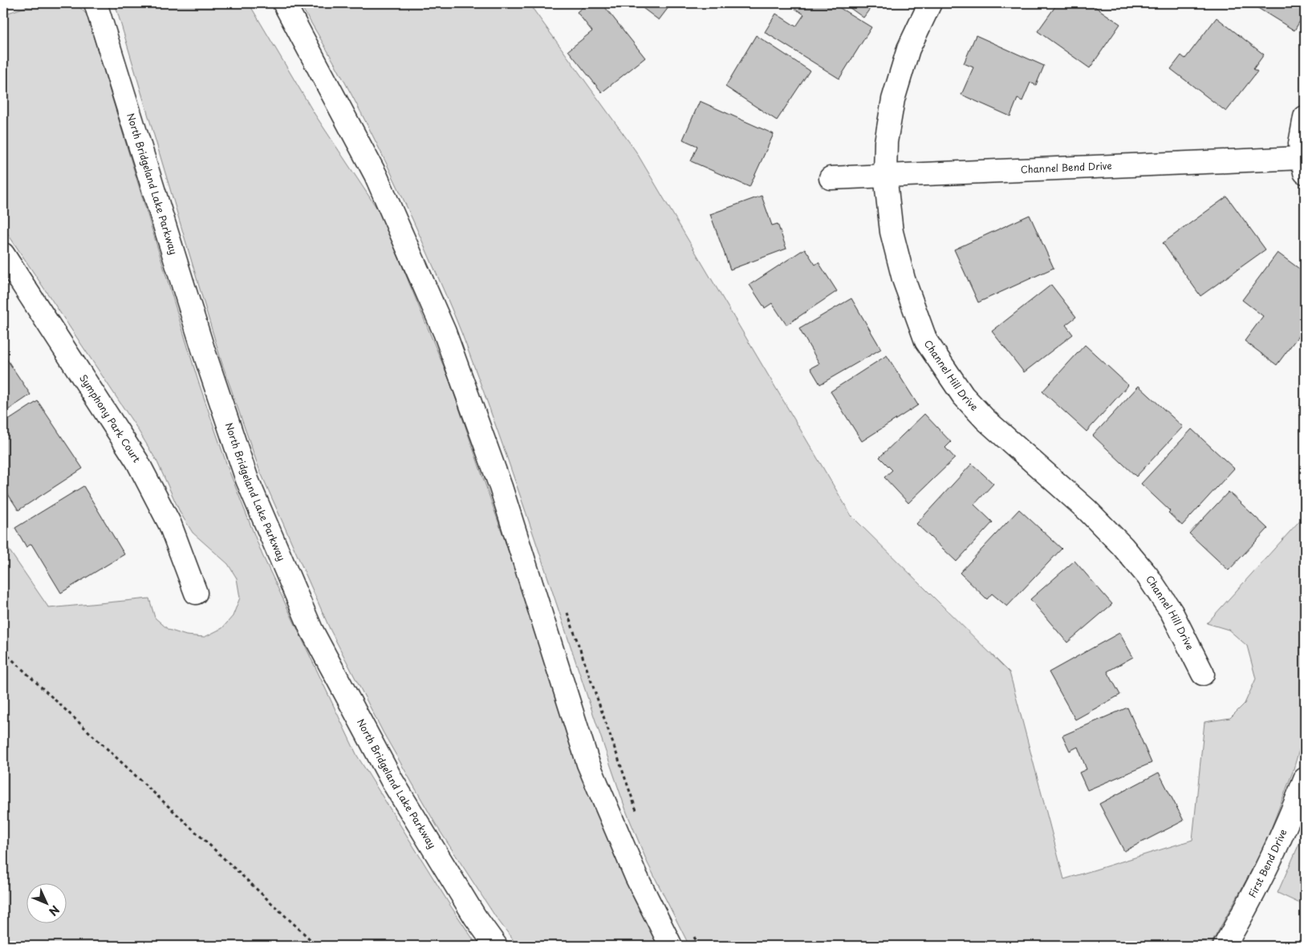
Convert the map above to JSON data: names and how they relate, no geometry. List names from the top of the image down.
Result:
{
  "streets": {
    "main road": [
      "Channel Bend Drive",
      "North Bridgeland Lake Parkway",
      "Channel Hill Drive",
      "Symphony Park Court",
      "First Bend Drive"
    ]
  },
  "crossings": [
    ["Channel Bend Drive", "Channel Hill Drive"]
  ],
  "north": "bottom right"
}
